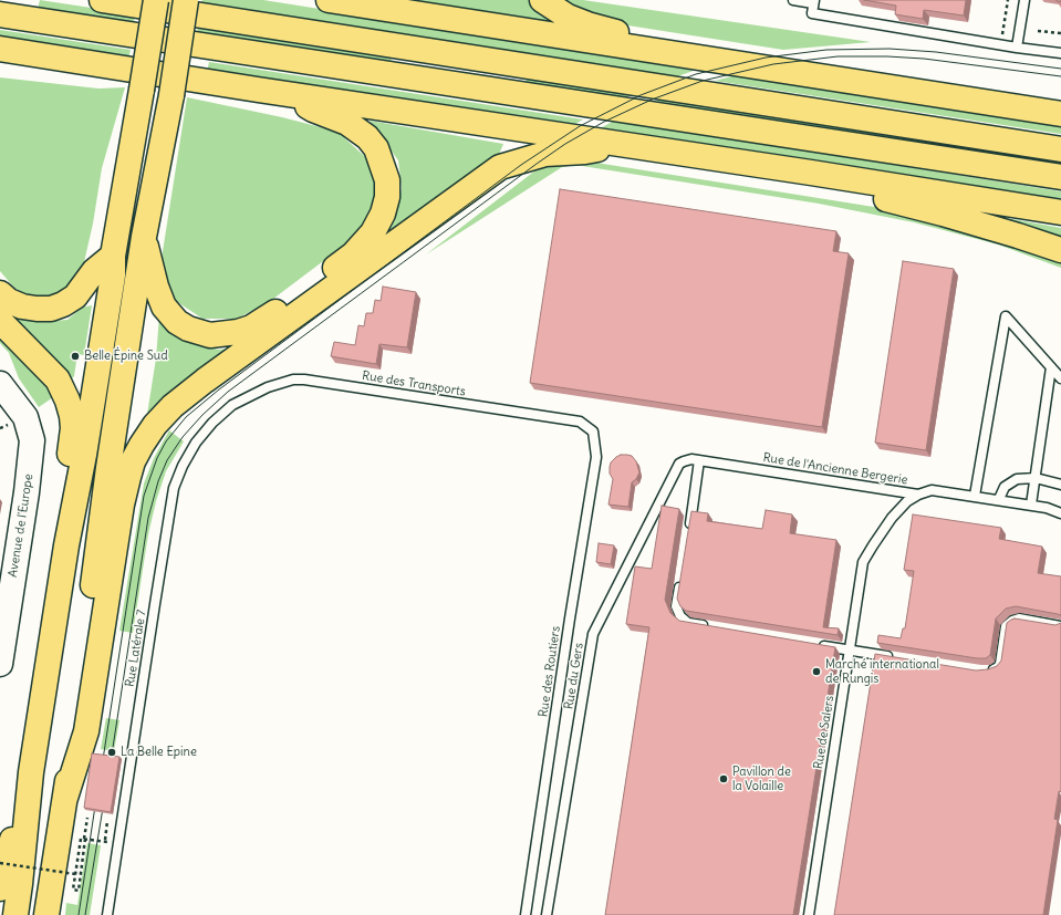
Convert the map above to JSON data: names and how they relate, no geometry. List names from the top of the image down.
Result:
{
  "streets": {
    "street": ["Avenue de l'Europe"],
    "lane": [
      "Rue des Transports",
      "Rue de l'Ancienne Bergerie",
      "Rue Latérale 7",
      "Rue des Routiers",
      "Rue du Gers",
      "Rue de Salers"
    ]
  },
  "crossings": [
    ["Rue des Transports", "Rue Latérale 7"],
    ["Rue des Transports", "Rue des Routiers"],
    ["Rue de l'Ancienne Bergerie", "Rue du Gers"],
    ["Rue de l'Ancienne Bergerie", "Rue de Salers"]
  ],
  "places": [
    "Belle Épine Sud",
    "Marché international de Rungis",
    "La Belle Epine",
    "Pavillon de la Volaille"
  ]
}
